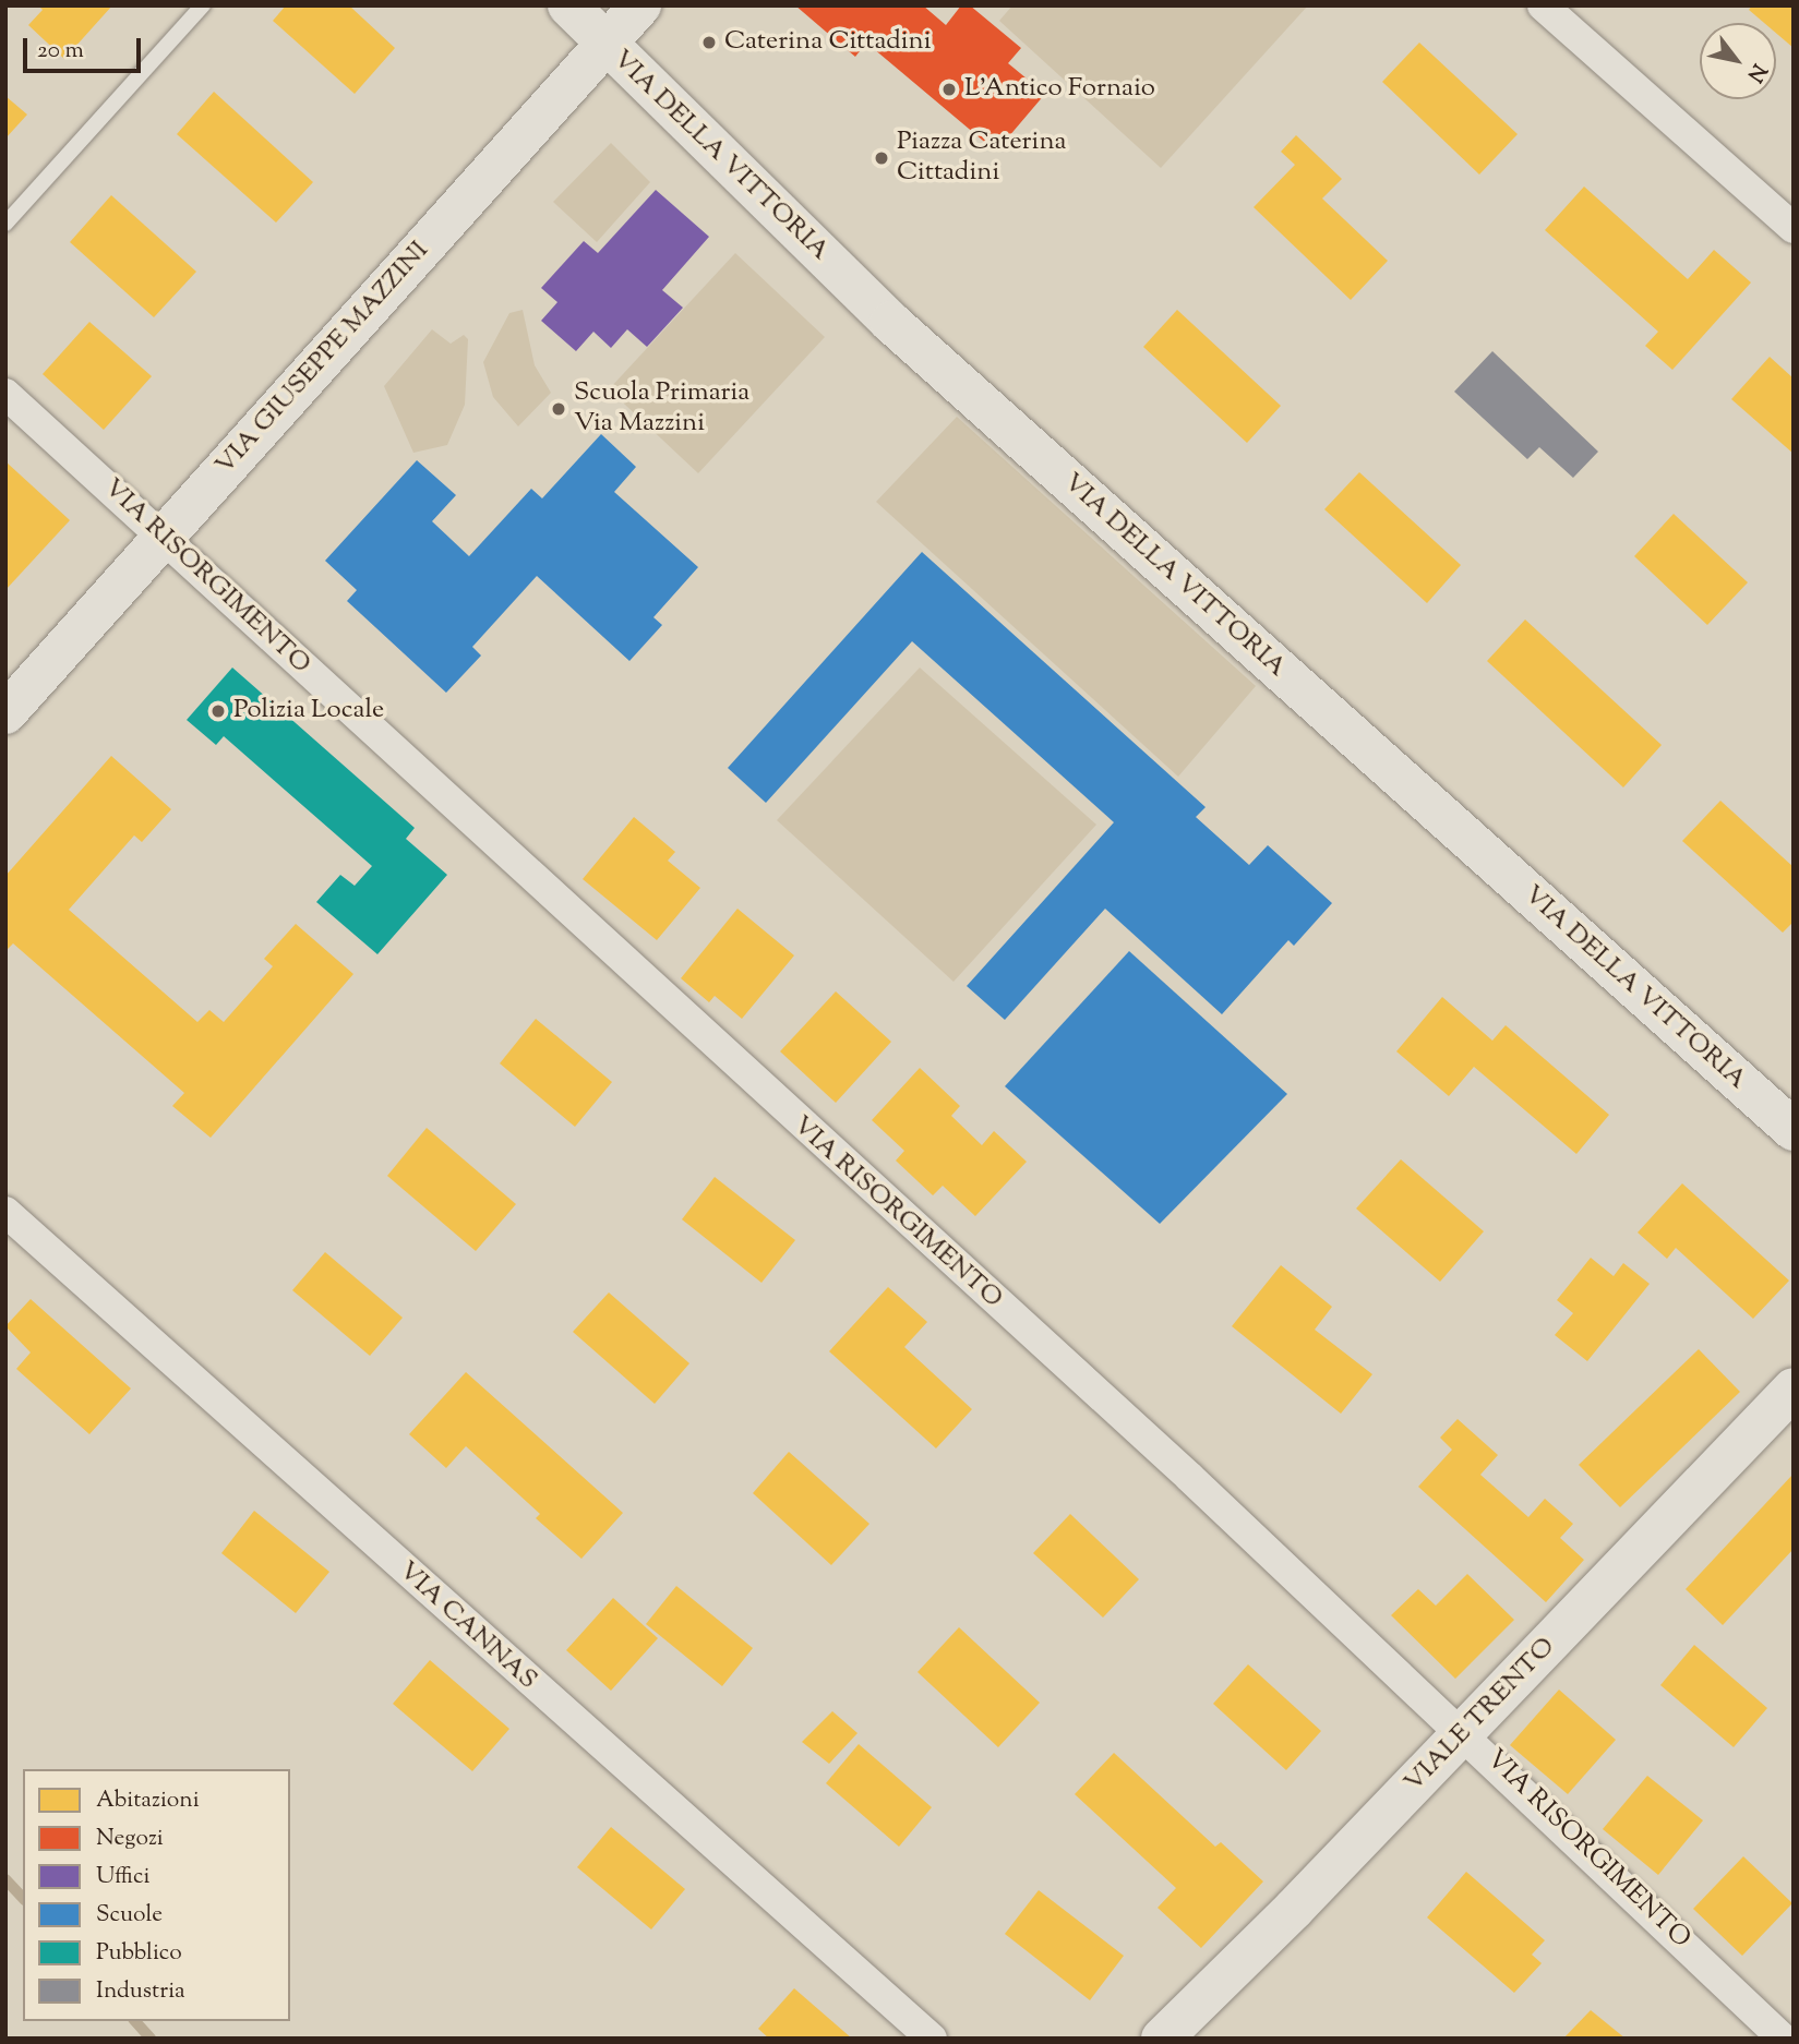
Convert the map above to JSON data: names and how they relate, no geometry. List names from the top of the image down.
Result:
{
  "streets": {
    "street": [
      "VIA DELLA VITTORIA",
      "VIA GIUSEPPE MAZZINI",
      "VIA RISORGIMENTO",
      "VIA CANNAS",
      "VIALE TRENTO"
    ]
  },
  "crossings": [
    ["VIA DELLA VITTORIA", "VIA GIUSEPPE MAZZINI"],
    ["VIA GIUSEPPE MAZZINI", "VIA RISORGIMENTO"],
    ["VIA RISORGIMENTO", "VIALE TRENTO"]
  ],
  "places": [
    "Caterina Cittadini",
    "L'Antico Fornaio",
    "Piazza Caterina Cittadini",
    "Scuola Primaria Via Mazzini",
    "Polizia Locale"
  ],
  "legend": [
    "Abitazioni",
    "Negozi",
    "Uffici",
    "Scuole",
    "Pubblico",
    "Industria"
  ],
  "scale_bar": "20 m",
  "north": "bottom right"
}
